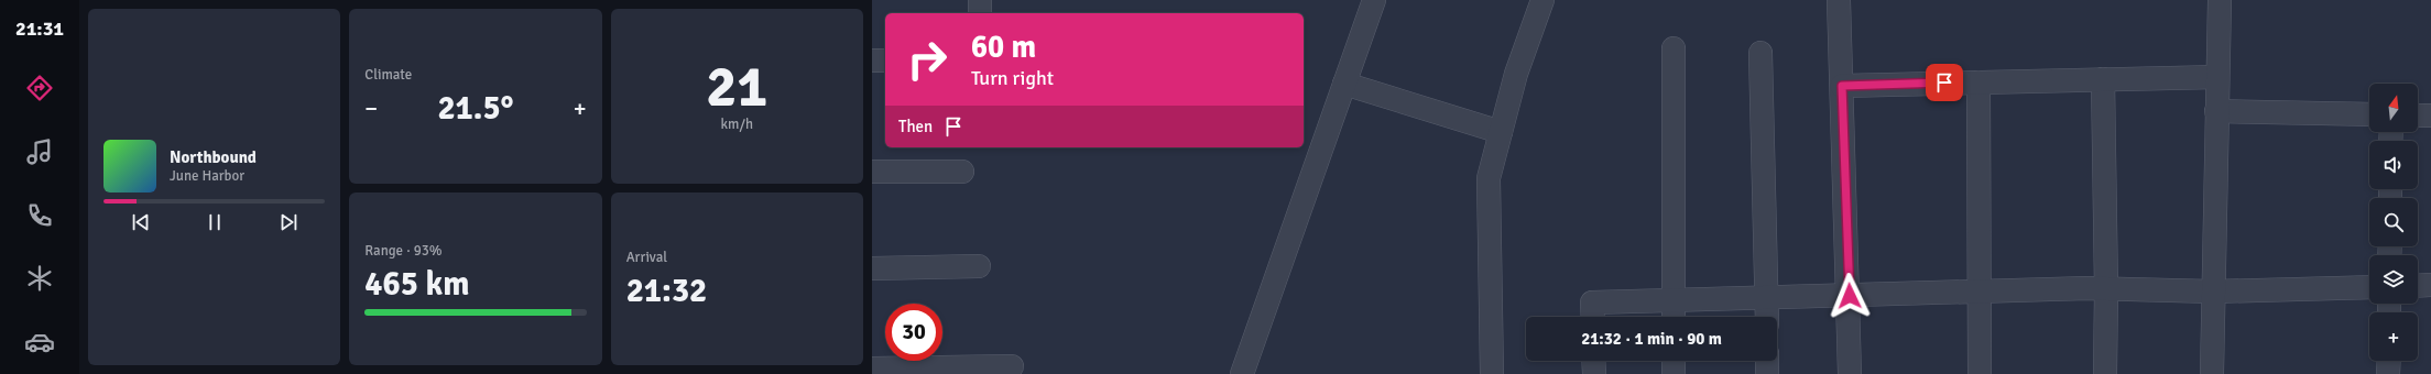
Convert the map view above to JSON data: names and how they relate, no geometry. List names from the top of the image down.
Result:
{
  "north": "top",
  "page": {
    "tabs": "21:31",
    "tile": [
      "Climate",
      ["21", "km/h"],
      ["Range · 93%", "465 km"],
      ["Arrival", "21:32"]
    ],
    "turn": ["60 m", "Turn right"],
    "map_buttons": "+",
    "heat": ["−", "21.5°", "+"],
    "then": "Then",
    "song": ["Northbound", "June Harbor"],
    "limit": "30",
    "trip": "21:32 · 1 min · 90 m"
  }
}
